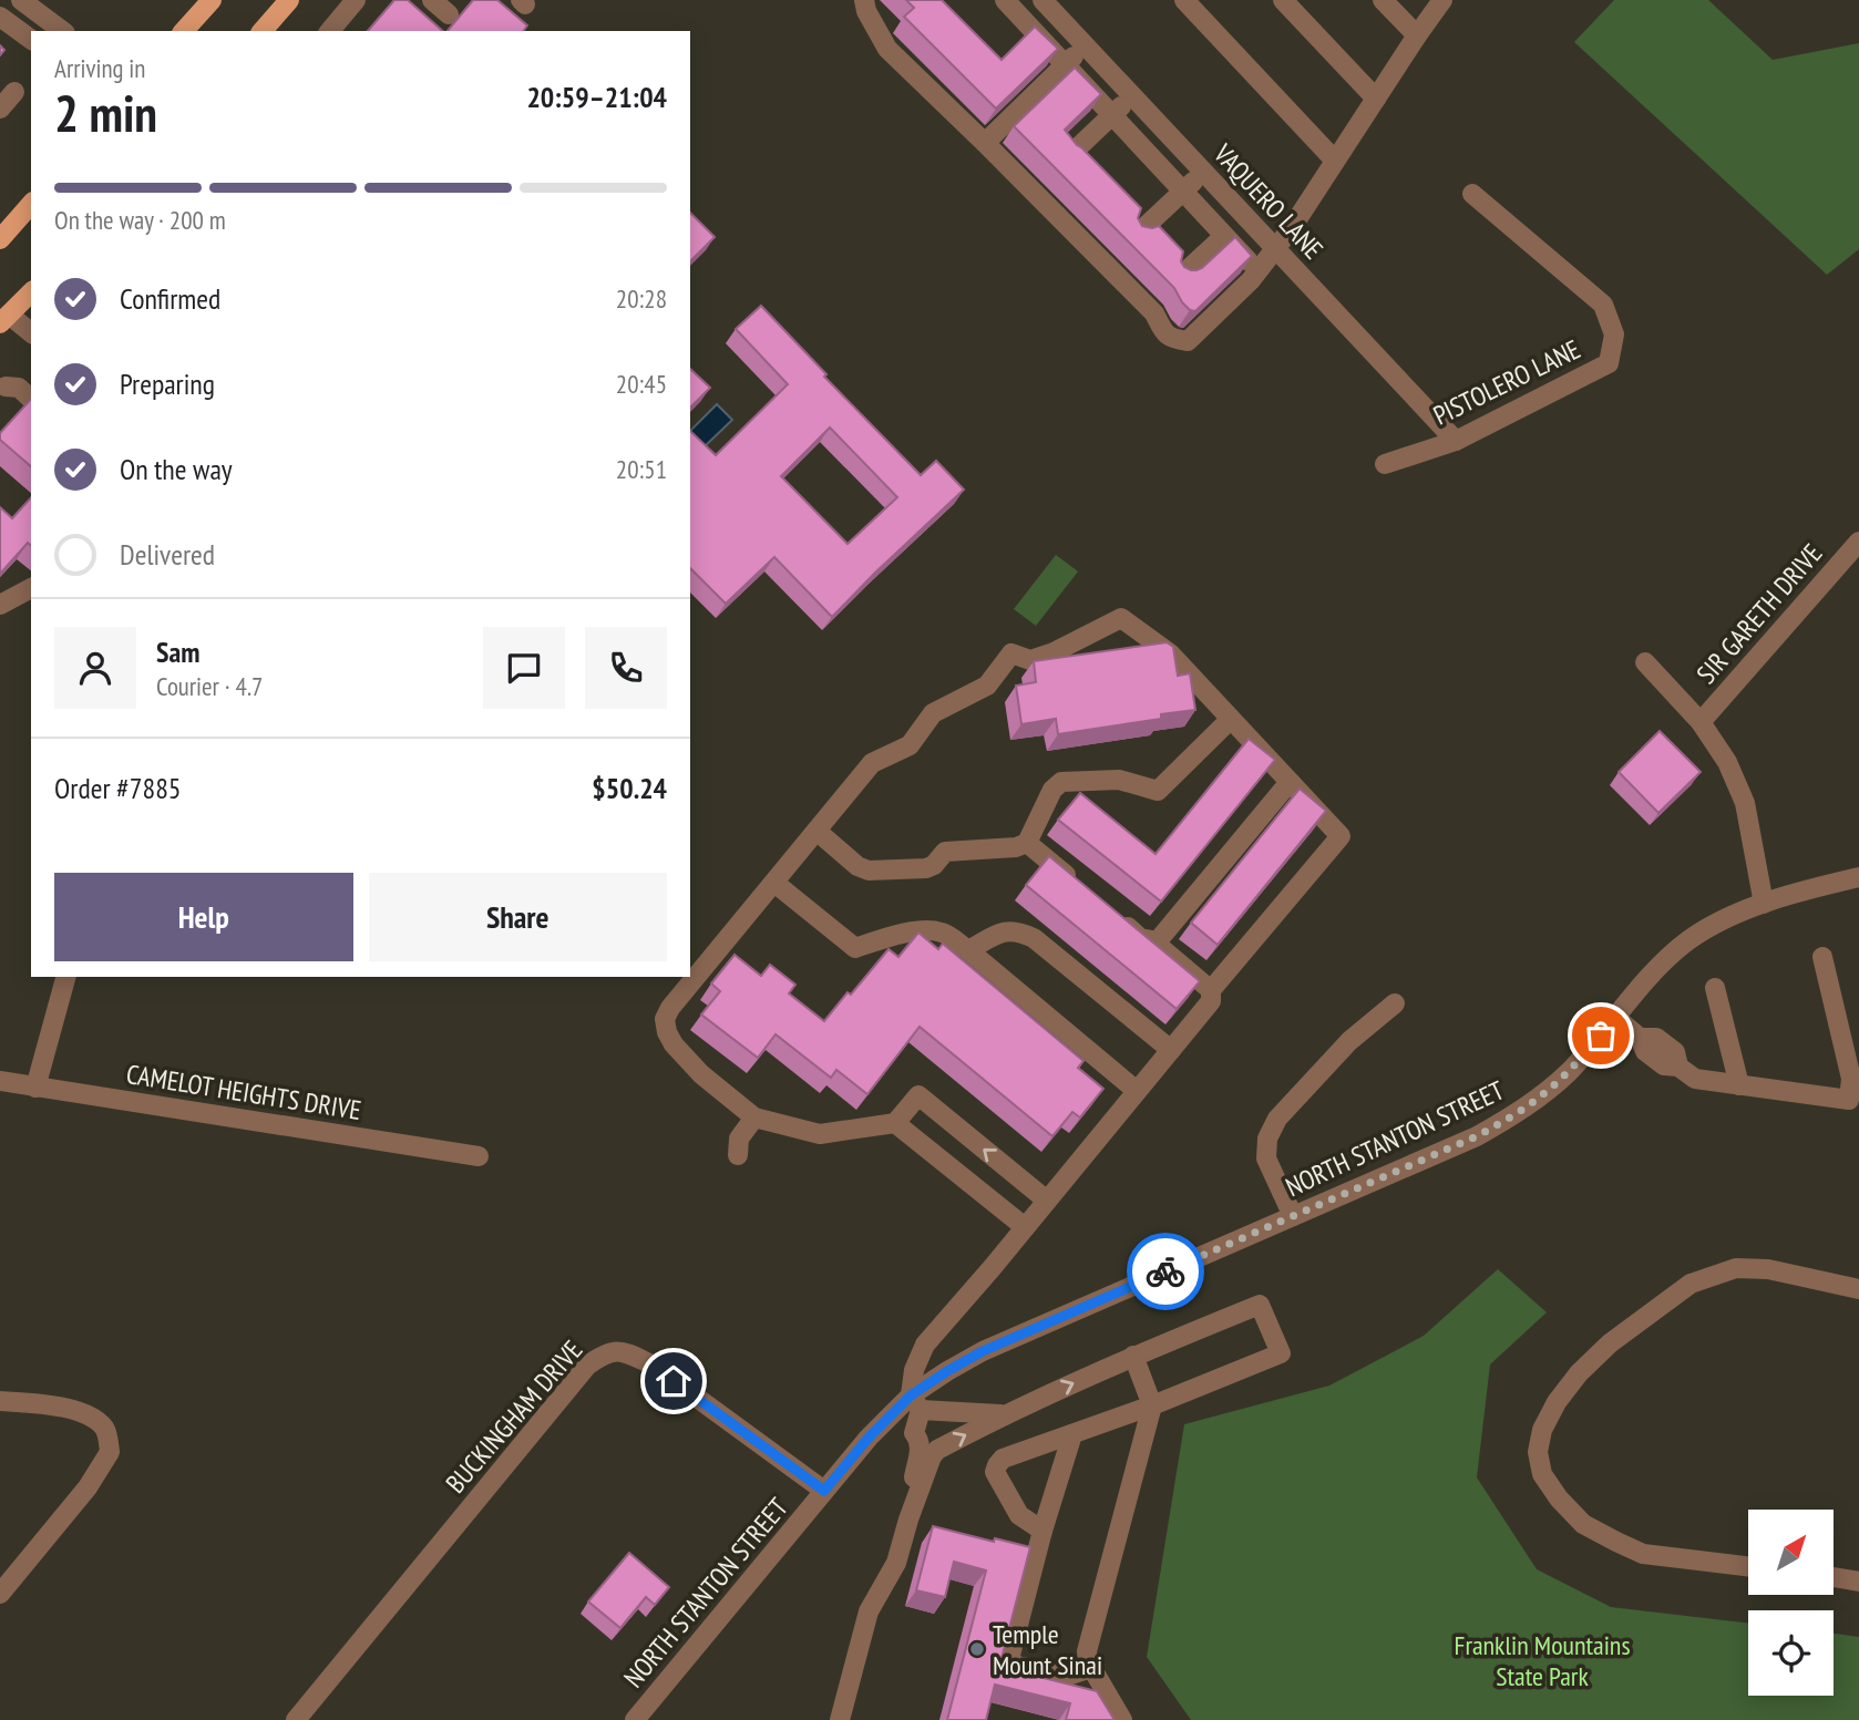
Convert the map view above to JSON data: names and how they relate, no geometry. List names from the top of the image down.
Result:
{
  "streets": {
    "street": [
      "VAQUERO LANE",
      "PISTOLERO LANE",
      "SIR GARETH DRIVE",
      "CAMELOT HEIGHTS DRIVE",
      "NORTH STANTON STREET",
      "BUCKINGHAM DRIVE"
    ]
  },
  "crossings": [
    ["VAQUERO LANE", "PISTOLERO LANE"],
    ["NORTH STANTON STREET", "BUCKINGHAM DRIVE"]
  ],
  "parks": ["Franklin Mountains State Park"],
  "places": ["Temple Mount Sinai"],
  "north": "top right",
  "page": {
    "heading": ["2 min", "Arriving in", "20:59–21:04"],
    "panel": [
      "Sam",
      "Courier · 4.7",
      "Order #7885",
      "$50.24"
    ],
    "bar": "On the way · 200 m",
    "list": [
      ["Confirmed", "20:28"],
      ["Preparing", "20:45"],
      ["On the way", "20:51"],
      "Delivered"
    ],
    "buttons": ["Help", "Share"]
  }
}
